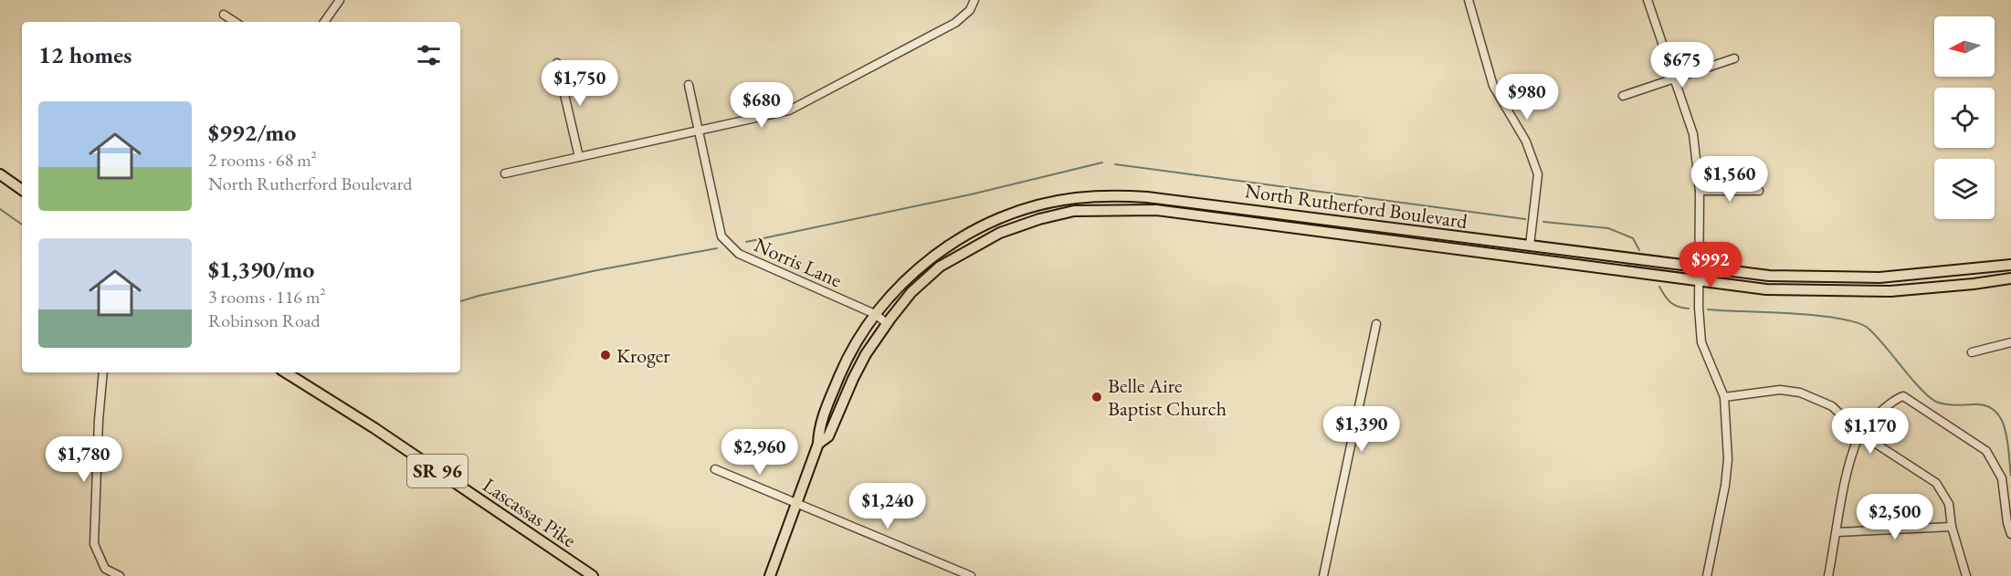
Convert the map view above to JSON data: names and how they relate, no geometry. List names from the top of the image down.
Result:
{
  "streets": {
    "main road": ["North Rutherford Boulevard", "SR 96", "Lascassas Pike"],
    "street": ["Norris Lane"]
  },
  "crossings": [
    ["North Rutherford Boulevard", "Norris Lane"]
  ],
  "places": ["Kroger", "Belle Aire Baptist Church"],
  "north": "left",
  "page": {
    "heading": "12 homes",
    "price": [
      "$675",
      "$1,750",
      "$980",
      "$680",
      "$1,560",
      "$992",
      "$1,390",
      "$1,170",
      "$2,960",
      "$1,780",
      "$1,240",
      "$2,500"
    ],
    "list": [
      {
        "name": "$992/mo",
        "note": "2 rooms · 68 m² · North Rutherford Boulevard"
      },
      {
        "name": "$1,390/mo",
        "note": "3 rooms · 116 m² · Robinson Road"
      }
    ]
  }
}
